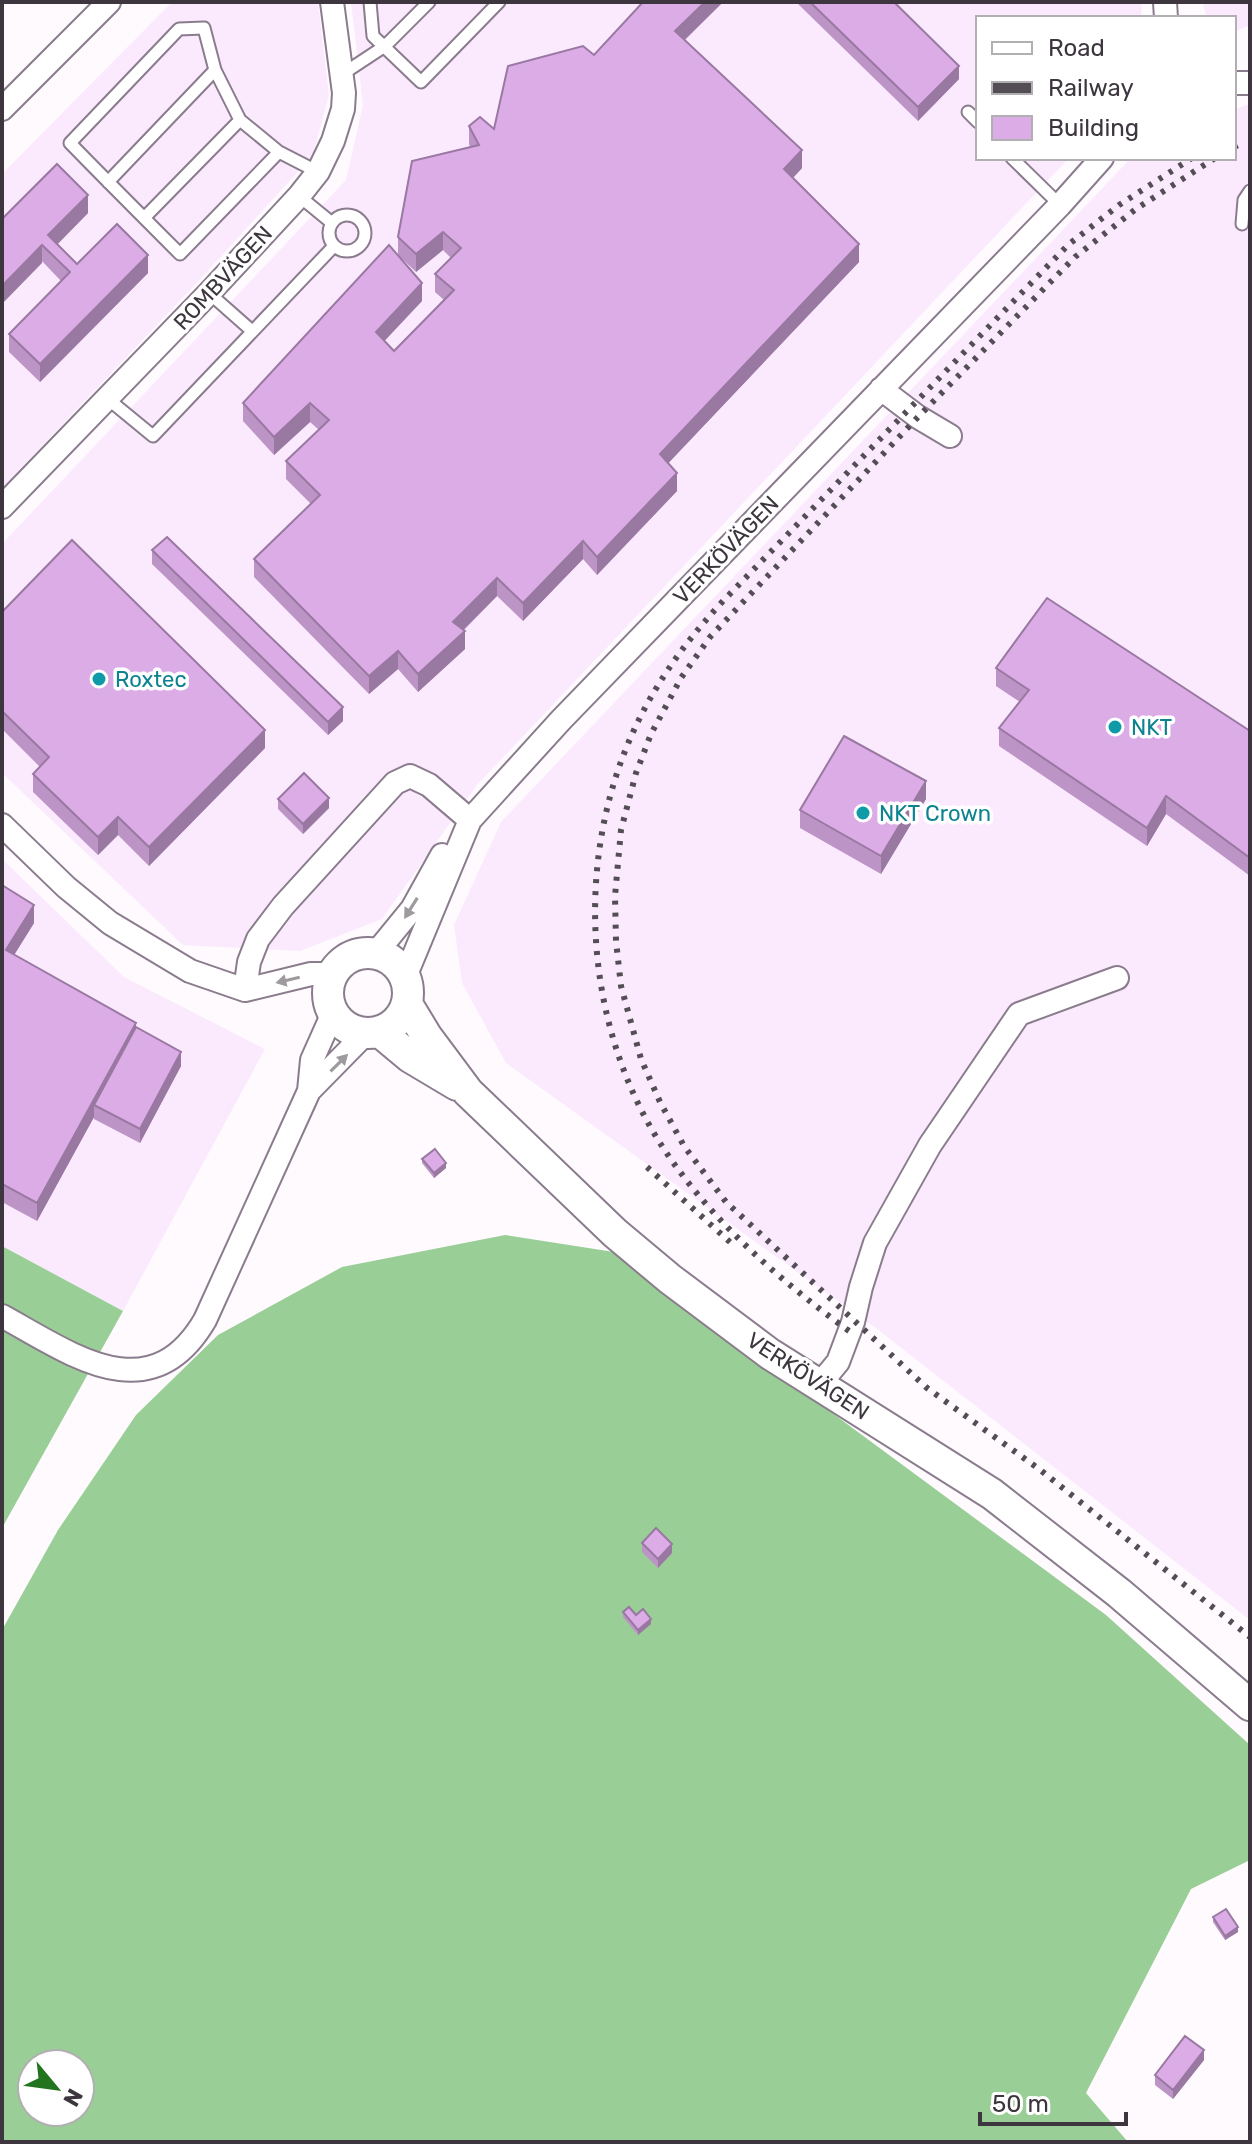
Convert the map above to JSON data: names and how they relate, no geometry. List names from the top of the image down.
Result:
{
  "streets": {
    "main road": ["VERKÖVÄGEN"],
    "street": ["ROMBVÄGEN"]
  },
  "places": ["Roxtec", "NKT", "NKT Crown"],
  "legend": ["Road", "Railway", "Building"],
  "scale_bar": "50 m",
  "north": "bottom right"
}
